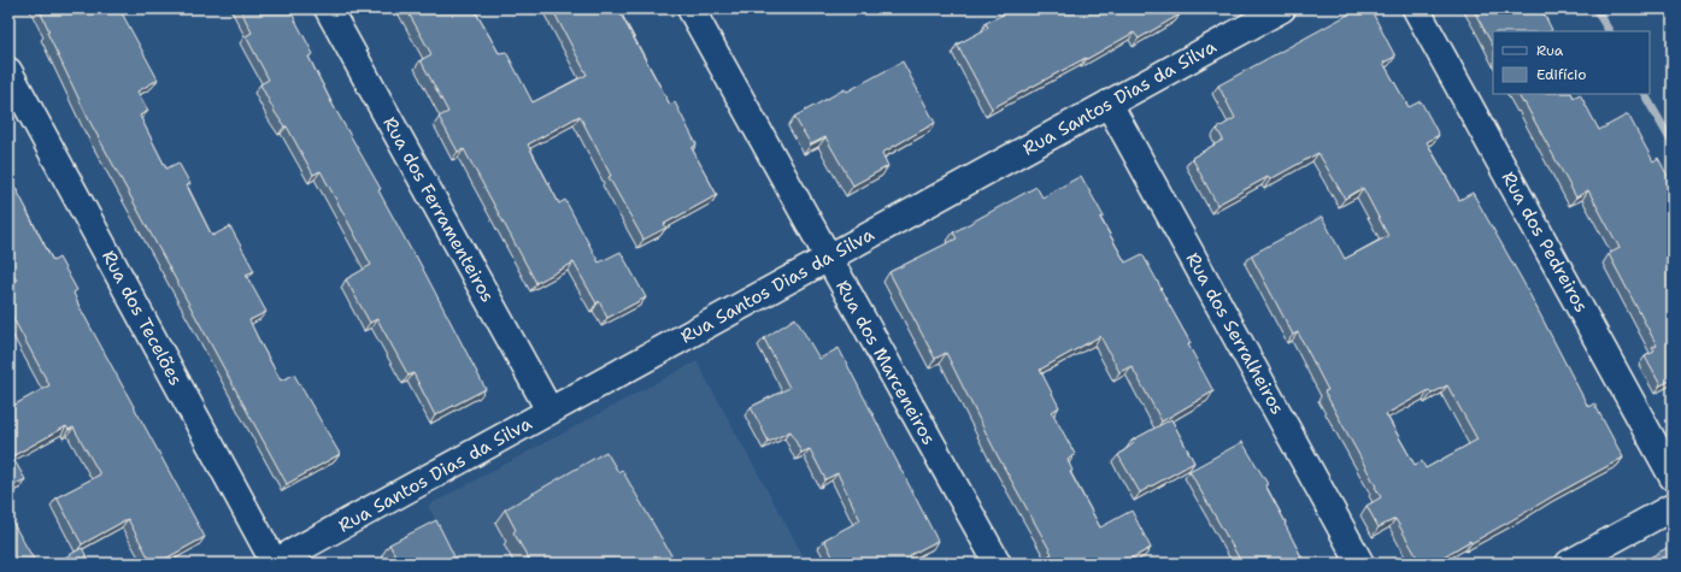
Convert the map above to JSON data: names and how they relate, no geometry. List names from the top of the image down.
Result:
{
  "streets": {
    "street": [
      "Rua Santos Dias da Silva",
      "Rua dos Ferramenteiros",
      "Rua dos Pedreiros",
      "Rua dos Tecelões",
      "Rua dos Serralheiros",
      "Rua dos Marceneiros"
    ]
  },
  "crossings": [
    ["Rua Santos Dias da Silva", "Rua dos Ferramenteiros"],
    ["Rua Santos Dias da Silva", "Rua dos Tecelões"],
    ["Rua Santos Dias da Silva", "Rua dos Serralheiros"],
    ["Rua Santos Dias da Silva", "Rua dos Marceneiros"]
  ],
  "legend": ["Rua", "Edifício"]
}
